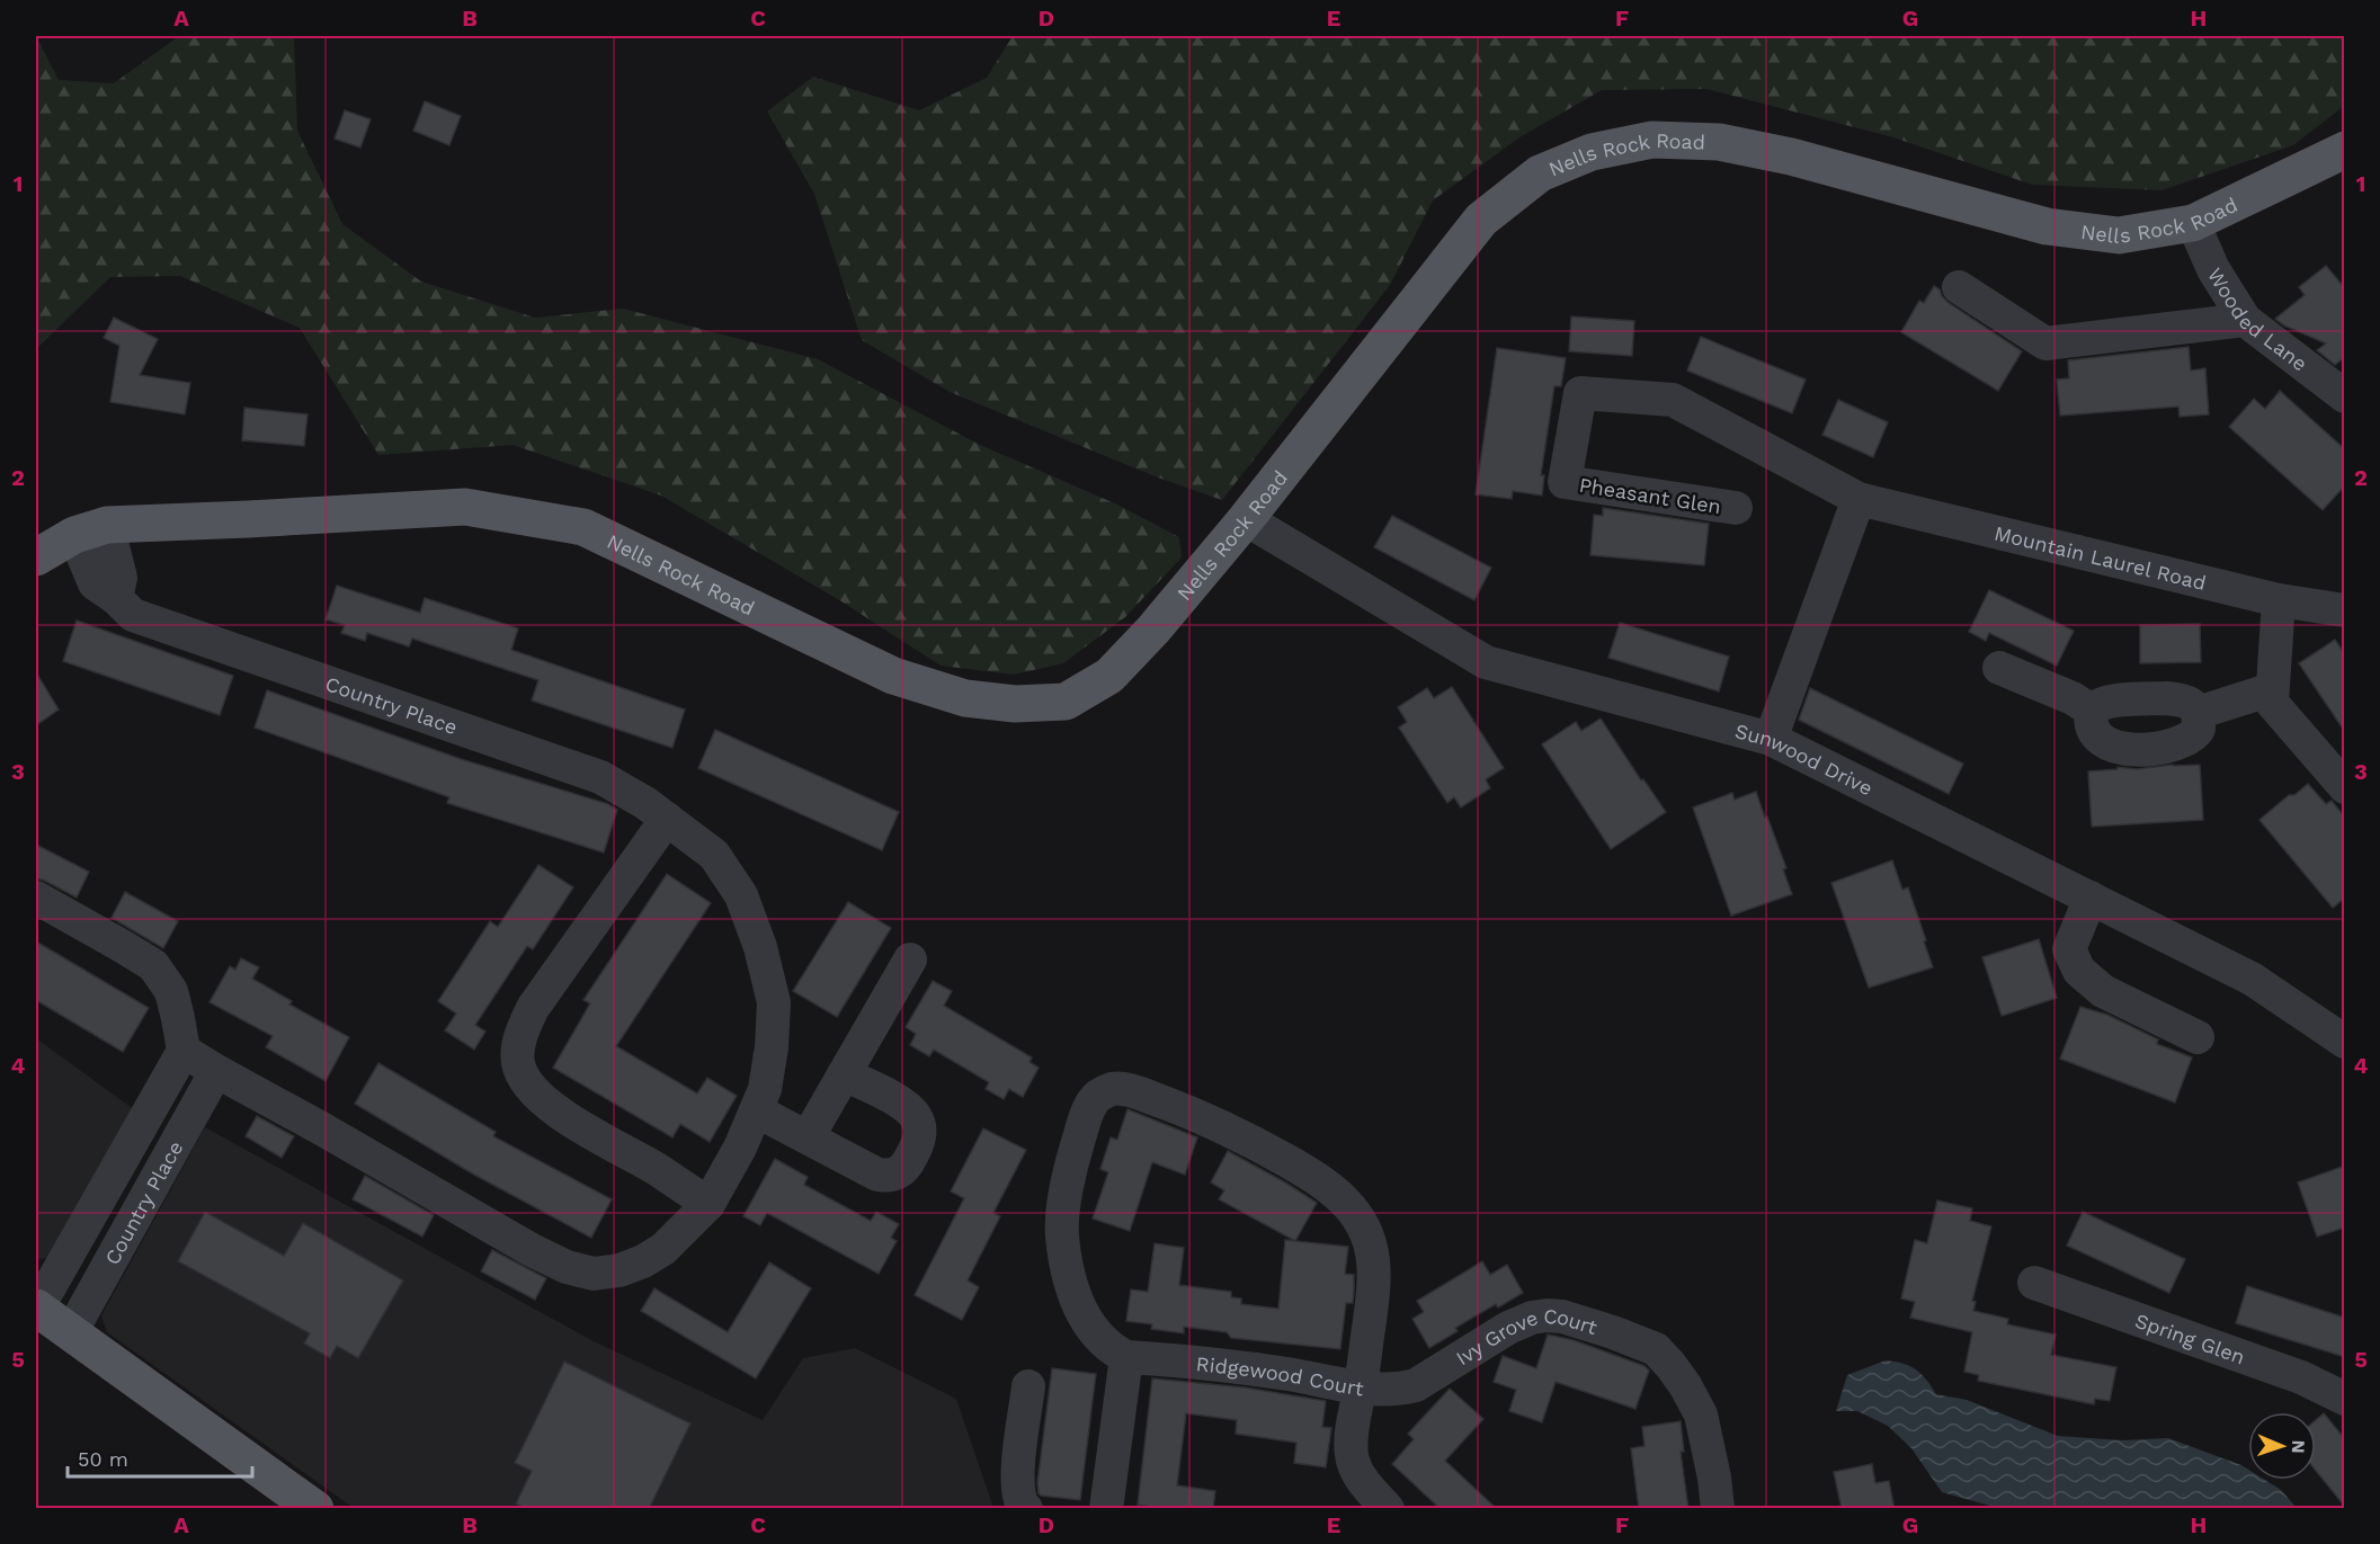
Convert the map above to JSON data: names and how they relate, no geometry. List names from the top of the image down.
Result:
{
  "streets": {
    "main road": ["Nells Rock Road"],
    "street": [
      "Wooded Lane",
      "Pheasant Glen",
      "Mountain Laurel Road",
      "Country Place",
      "Sunwood Drive",
      "Spring Glen",
      "Ivy Grove Court",
      "Ridgewood Court"
    ]
  },
  "crossings": [
    ["Nells Rock Road", "Wooded Lane"],
    ["Nells Rock Road", "Country Place"],
    ["Nells Rock Road", "Sunwood Drive"],
    ["Pheasant Glen", "Mountain Laurel Road"],
    ["Ivy Grove Court", "Ridgewood Court"]
  ],
  "scale_bar": "50 m",
  "north": "right",
  "grid": {
    "columns": [
      "A",
      "B",
      "C",
      "D",
      "E",
      "F",
      "G",
      "H"
    ],
    "rows": [
      "1",
      "2",
      "3",
      "4",
      "5"
    ]
  }
}
